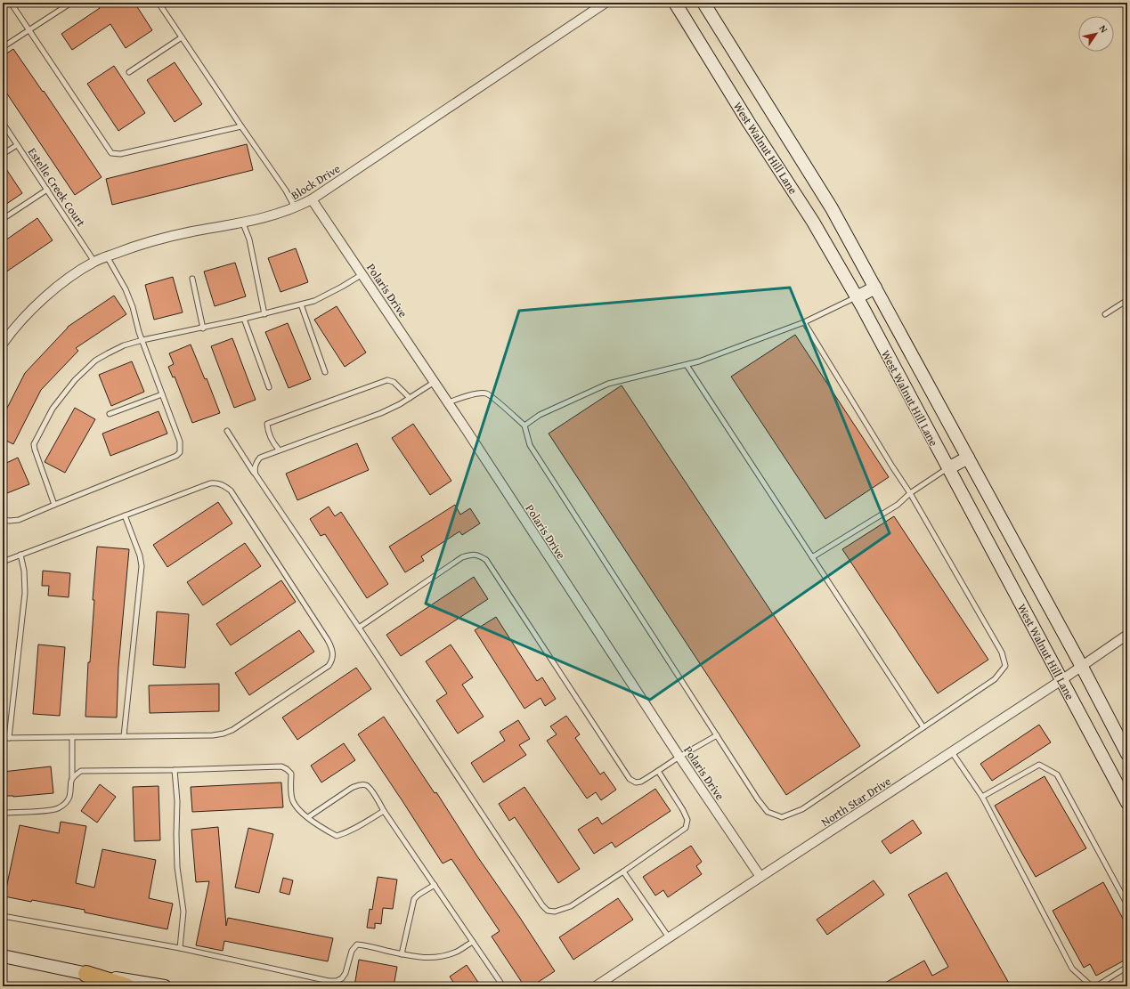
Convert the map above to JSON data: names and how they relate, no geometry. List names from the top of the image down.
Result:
{
  "streets": {
    "main road": ["West Walnut Hill Lane"],
    "street": ["Block Drive", "Polaris Drive", "North Star Drive"],
    "lane": ["Estelle Creek Court"]
  },
  "crossings": [
    ["West Walnut Hill Lane", "North Star Drive"],
    ["Block Drive", "Estelle Creek Court"],
    ["Block Drive", "Polaris Drive"],
    ["Polaris Drive", "North Star Drive"]
  ],
  "north": "top right"
}
